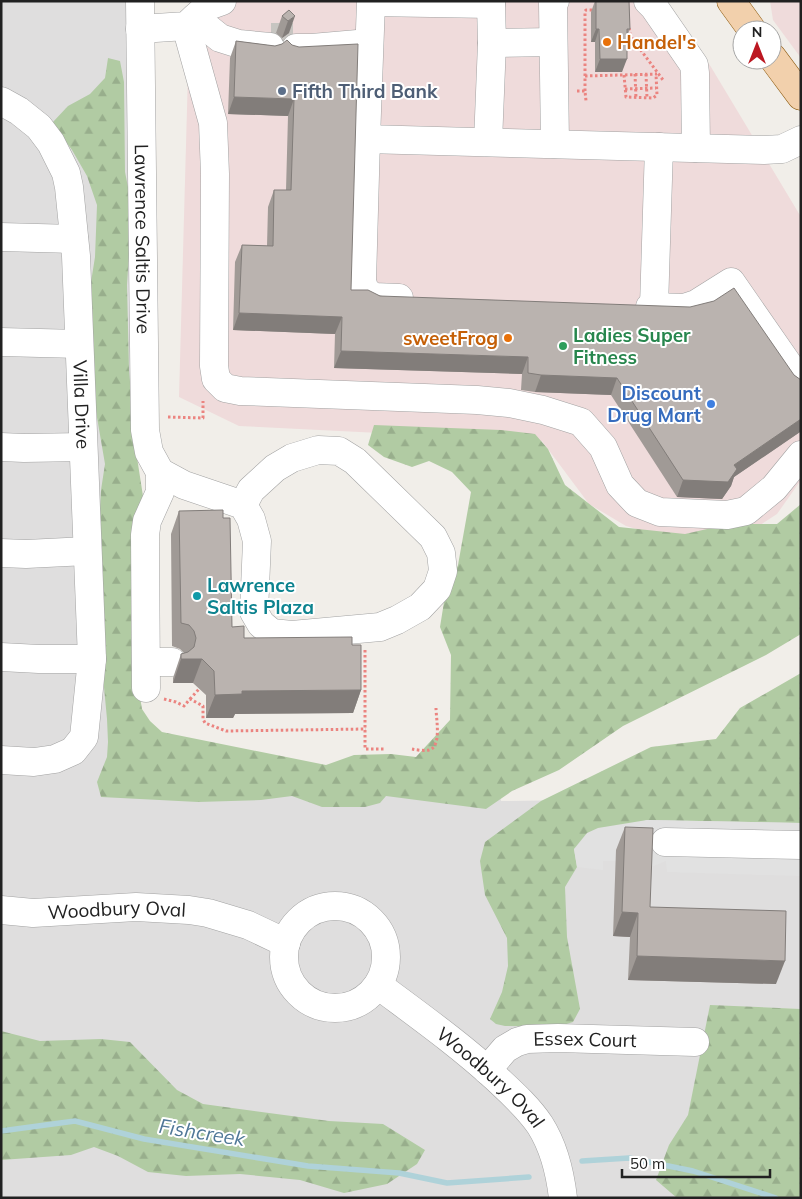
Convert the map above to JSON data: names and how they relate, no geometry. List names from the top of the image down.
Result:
{
  "streets": {
    "street": [
      "Lawrence Saltis Drive",
      "Villa Drive",
      "Woodbury Oval",
      "Essex Court"
    ]
  },
  "crossings": [
    ["Woodbury Oval", "Essex Court"]
  ],
  "water": ["Fishcreek"],
  "places": [
    "Handel's",
    "Fifth Third Bank",
    "sweetFrog",
    "Ladies Super Fitness",
    "Discount Drug Mart",
    "Lawrence Saltis Plaza"
  ],
  "scale_bar": "50 m",
  "north": "top"
}
